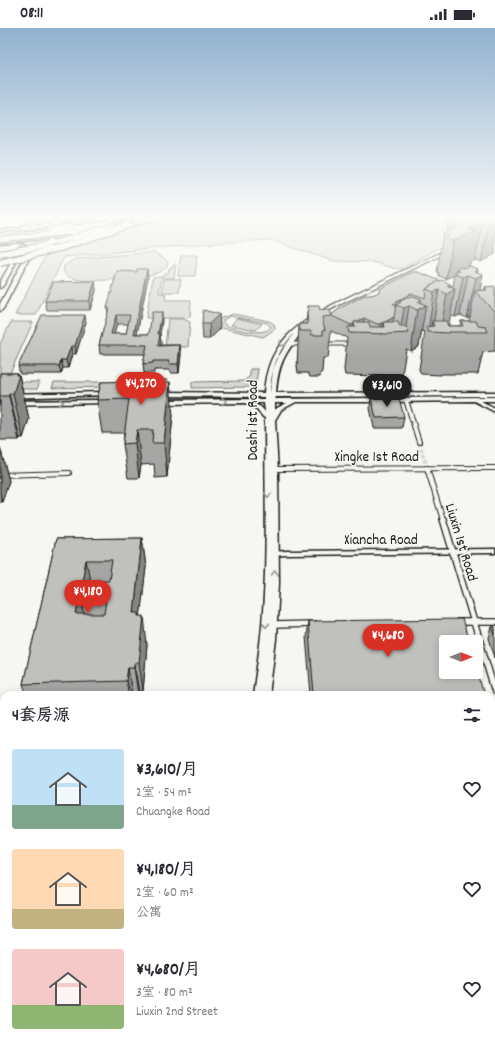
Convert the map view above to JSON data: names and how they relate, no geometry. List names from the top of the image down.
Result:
{
  "streets": {
    "main road": ["Dashi 1st Road"],
    "street": ["Xingke 1st Road", "Xiancha Road", "Liuxin 1st Road"]
  },
  "crossings": [
    ["Dashi 1st Road", "Xingke 1st Road"],
    ["Dashi 1st Road", "Xiancha Road"],
    ["Xingke 1st Road", "Liuxin 1st Road"],
    ["Xiancha Road", "Liuxin 1st Road"]
  ],
  "north": "right",
  "page": {
    "status": "08:11",
    "price": [
      "¥4,270",
      "¥3,610",
      "¥4,180",
      "¥4,680"
    ],
    "heading": "4套房源",
    "list": [
      {
        "name": "¥3,610/月",
        "note": "2室 · 54 m² · Chuangke Road"
      },
      {
        "name": "¥4,180/月",
        "note": "2室 · 60 m² · 公寓"
      },
      {
        "name": "¥4,680/月",
        "note": "3室 · 80 m² · Liuxin 2nd Street"
      }
    ]
  }
}
